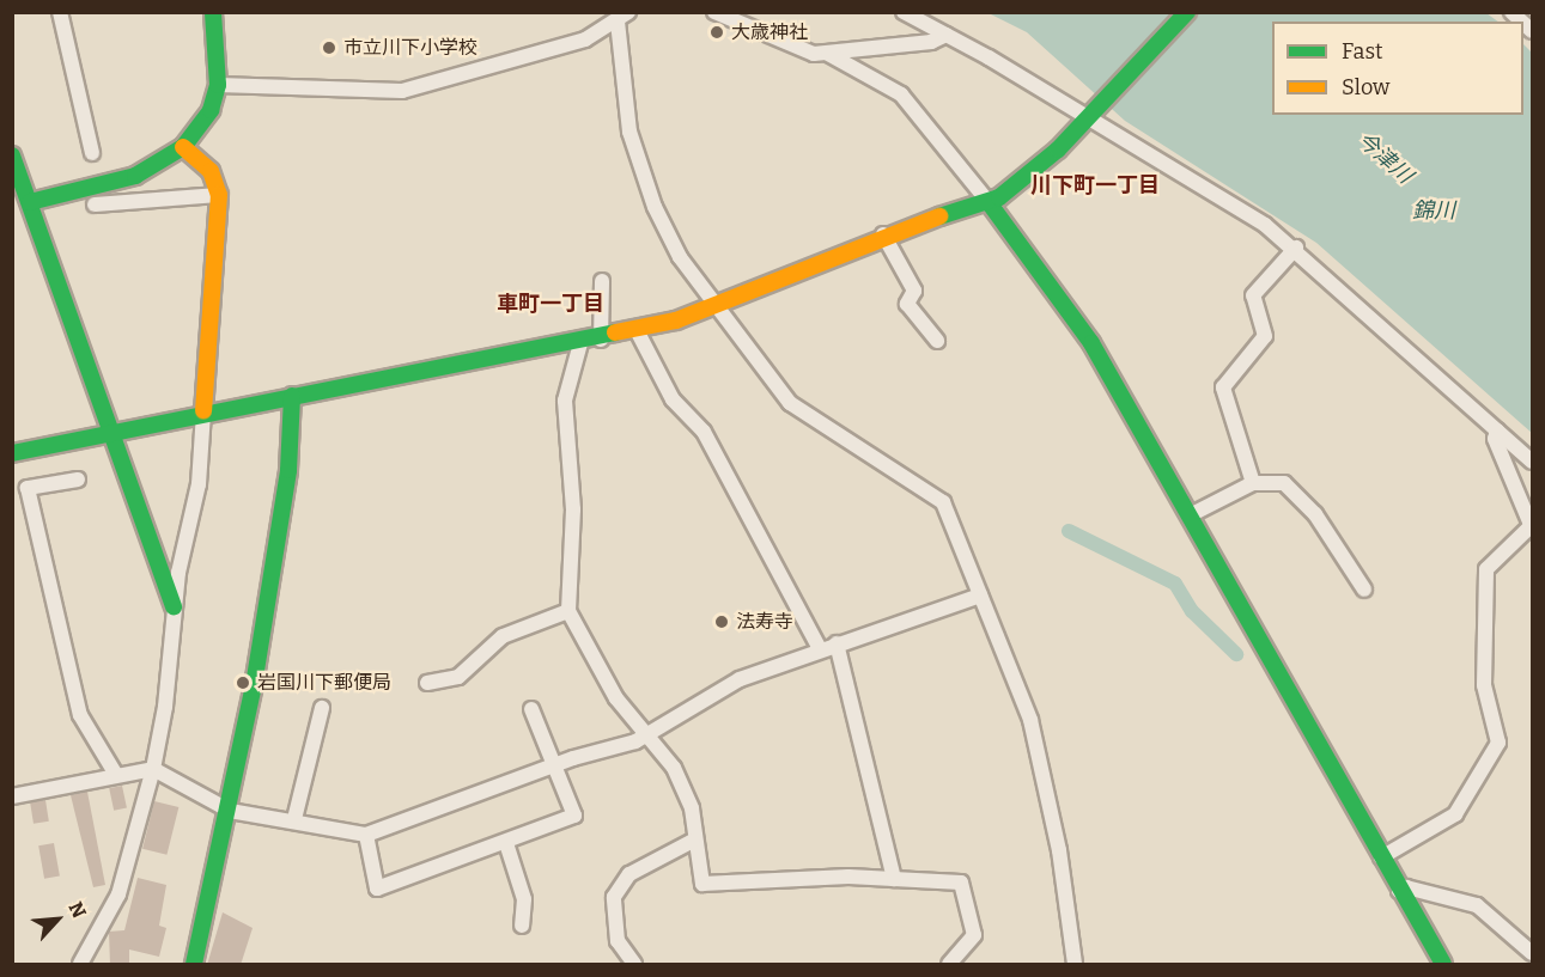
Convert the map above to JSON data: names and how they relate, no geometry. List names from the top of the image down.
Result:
{
  "districts": ["川下町一丁目", "車町一丁目"],
  "water": ["今津川", "錦川"],
  "places": [
    "大歳神社",
    "市立川下小学校",
    "法寿寺",
    "岩国川下郵便局"
  ],
  "legend": ["Fast", "Slow"],
  "north": "top right"
}
